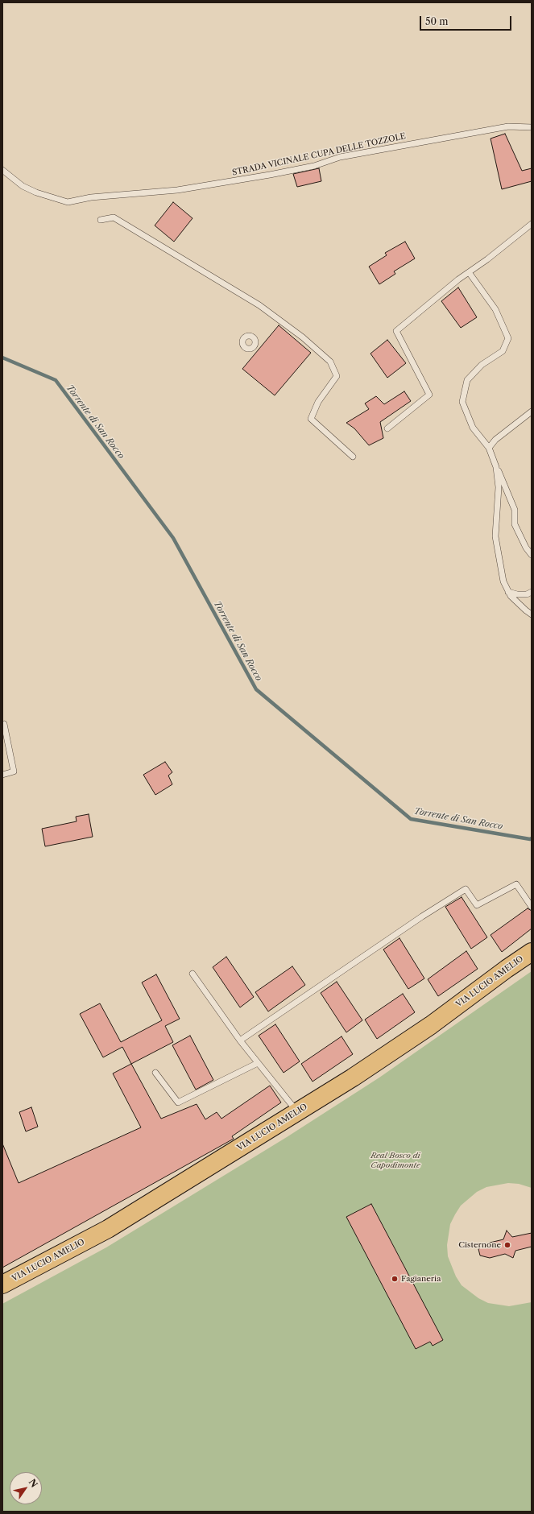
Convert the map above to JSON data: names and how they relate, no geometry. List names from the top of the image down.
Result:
{
  "streets": {
    "main road": ["VIA LUCIO AMELIO"],
    "lane": ["STRADA VICINALE CUPA DELLE TOZZOLE"]
  },
  "water": ["Torrente di San Rocco"],
  "parks": ["Real Bosco di Capodimonte"],
  "places": ["Cisternone", "Fagianeria"],
  "scale_bar": "50 m",
  "north": "top right"
}
